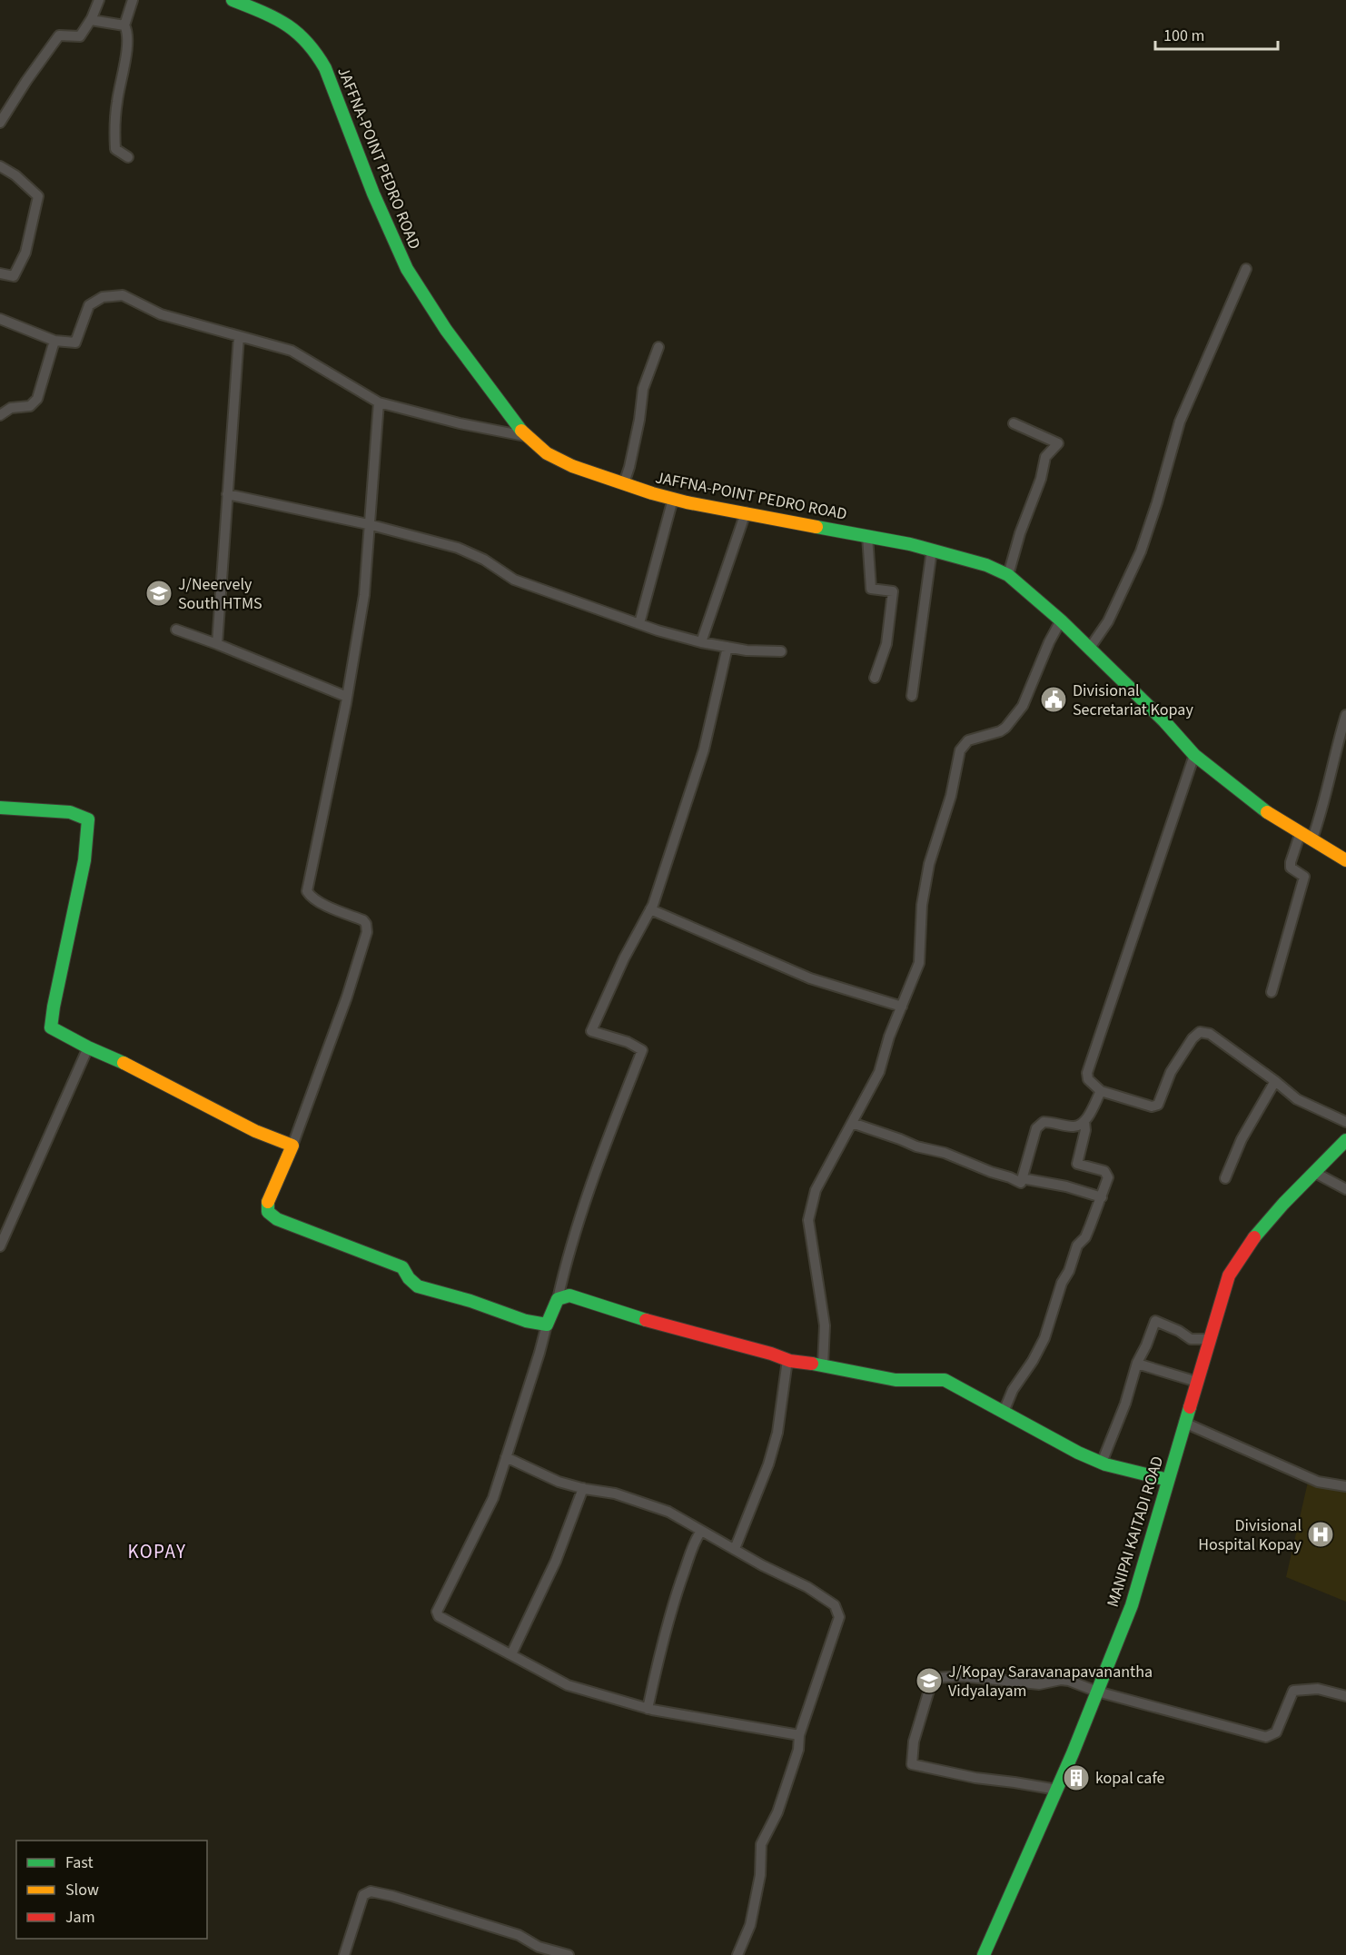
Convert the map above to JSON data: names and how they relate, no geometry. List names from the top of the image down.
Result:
{
  "streets": {
    "main road": ["JAFFNA-POINT PEDRO ROAD", "MANIPAI KAITADI ROAD"]
  },
  "districts": ["KOPAY"],
  "places": {
    "school or university": ["J/Neervely South HTMS", "J/Kopay Saravanapavanantha Vidyalayam"],
    "public building": ["Divisional Secretariat Kopay"],
    "hospital": ["Divisional Hospital Kopay"],
    "building": ["kopal cafe"]
  },
  "legend": ["Fast", "Slow", "Jam"],
  "scale_bar": "100 m"
}
